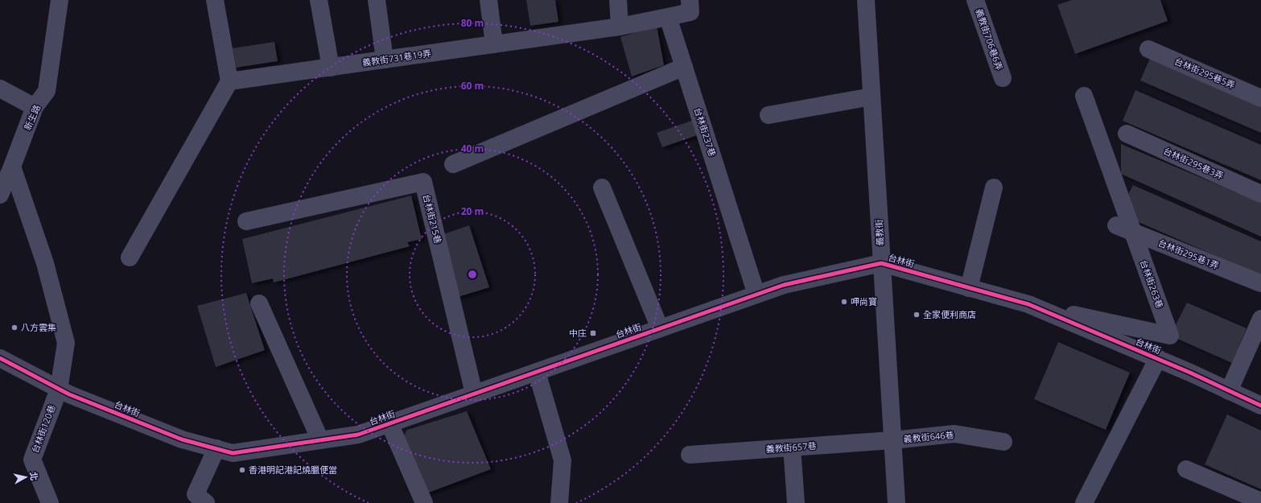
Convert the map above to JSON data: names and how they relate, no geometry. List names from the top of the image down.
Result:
{
  "streets": {
    "street": [
      "義教街706巷6弄",
      "義教街731巷19弄",
      "台林街295巷5弄",
      "新生路",
      "台林街237巷",
      "台林街295巷3弄",
      "台林街215巷",
      "義教街",
      "台林街295巷1弄",
      "台林街",
      "台林街263巷",
      "台林街120巷",
      "義教街646巷",
      "義教街657巷"
    ]
  },
  "crossings": [
    ["新生路", "台林街120巷"],
    ["台林街237巷", "台林街"],
    ["台林街215巷", "台林街"],
    ["義教街", "台林街"],
    ["義教街", "義教街646巷"],
    ["義教街", "義教街657巷"],
    ["台林街", "台林街263巷"],
    ["台林街", "台林街120巷"],
    ["義教街646巷", "義教街657巷"]
  ],
  "places": {
    "other": [
      "呷尚寶",
      "全家便利商店",
      "八方雲集",
      "香港明記港記燒臘便當"
    ],
    "transit": ["中庄"]
  },
  "north": "right",
  "rings": [
    "80 m",
    "60 m",
    "40 m",
    "20 m"
  ]
}
